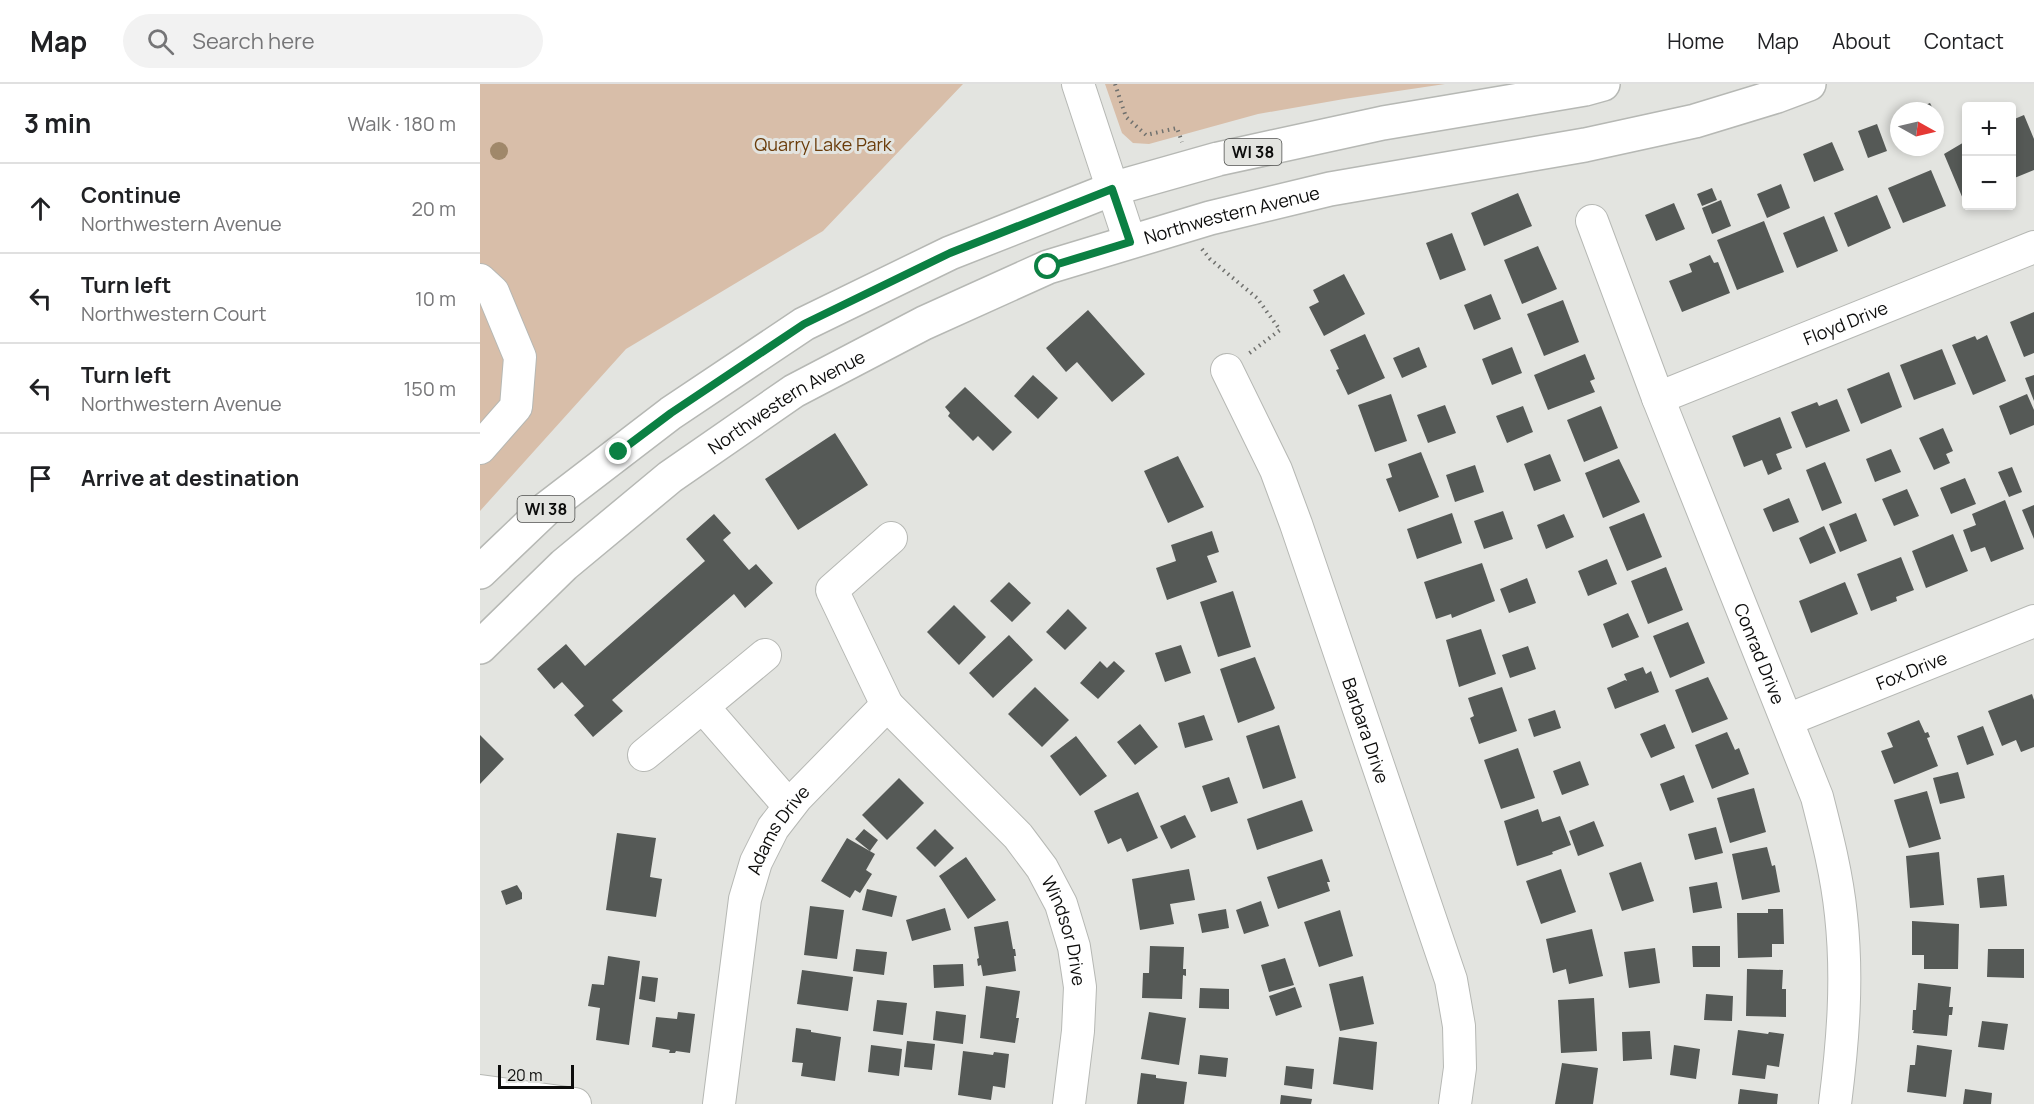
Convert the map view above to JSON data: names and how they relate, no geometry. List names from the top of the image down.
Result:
{
  "streets": {
    "main road": ["WI 38", "Northwestern Avenue"],
    "street": [
      "Floyd Drive",
      "Conrad Drive",
      "Fox Drive",
      "Barbara Drive",
      "Adams Drive",
      "Windsor Drive"
    ]
  },
  "crossings": [
    ["Floyd Drive", "Conrad Drive"],
    ["Conrad Drive", "Fox Drive"],
    ["Adams Drive", "Windsor Drive"]
  ],
  "parks": ["Quarry Lake Park"],
  "scale_bar": "20 m",
  "north": "right",
  "page": {
    "header": "Map",
    "search": "Search here",
    "nav": [
      "Home",
      "Map",
      "About",
      "Contact"
    ],
    "heading": ["3 min", "Walk · 180 m"],
    "map_buttons": ["+", "−"],
    "list": [
      ["Continue", "Northwestern Avenue", "20 m"],
      ["Turn left", "Northwestern Court", "10 m"],
      ["Turn left", "Northwestern Avenue", "150 m"],
      "Arrive at destination"
    ],
    "scale": "20 m"
  }
}
